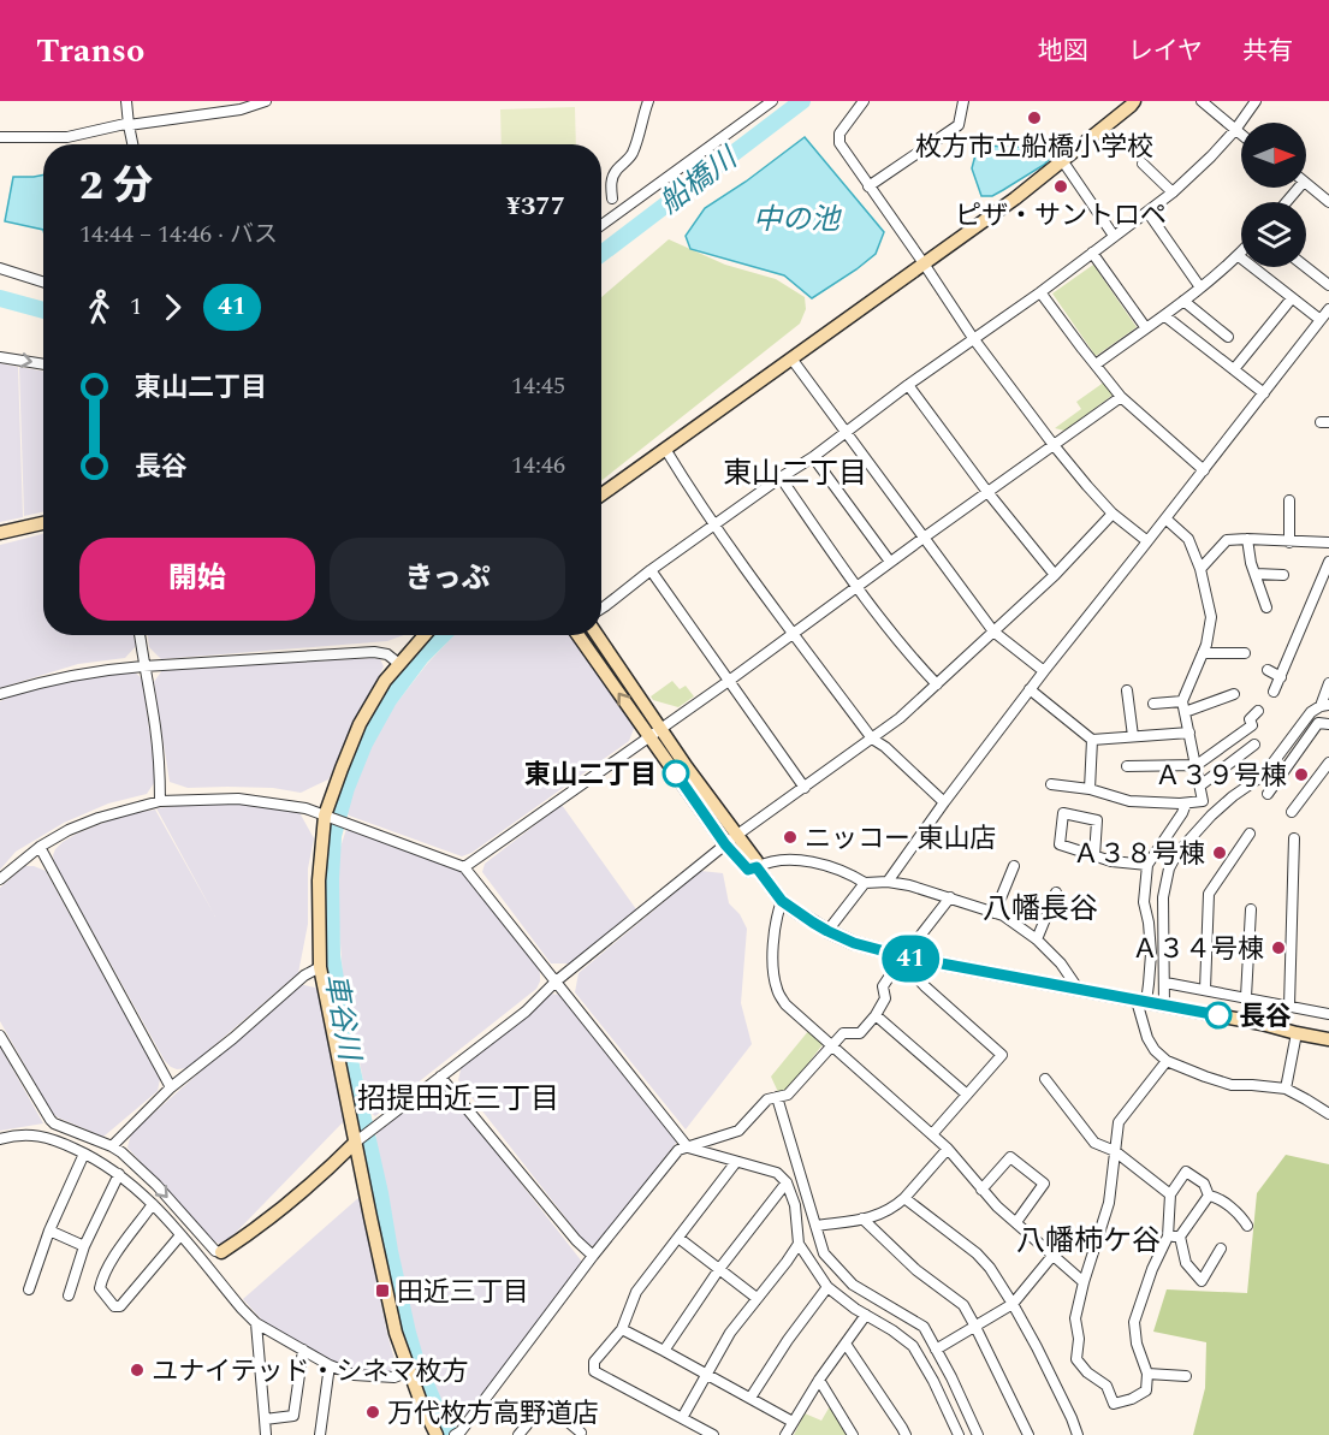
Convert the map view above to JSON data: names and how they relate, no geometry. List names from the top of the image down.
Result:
{
  "districts": [
    "東山二丁目",
    "八幡長谷",
    "招提田近三丁目",
    "八幡柿ケ谷"
  ],
  "water": ["船橋川", "中の池", "車谷川"],
  "places": {
    "other": [
      "枚方市立船橋小学校",
      "ピザ・サントロペ",
      "東山二丁目",
      "Ａ３９号棟",
      "ニッコー 東山店",
      "Ａ３８号棟",
      "Ａ３４号棟",
      "長谷",
      "ユナイテッド・シネマ枚方",
      "万代枚方高野道店"
    ],
    "transit": ["田近三丁目"]
  },
  "lines": ["bus line 41"],
  "north": "right",
  "page": {
    "header": "Transo",
    "nav": ["地図", "レイヤ", "共有"],
    "on_map": "41",
    "heading": ["2 分", "14:44 – 14:46 · バス", "¥377"],
    "legs": ["1", "41"],
    "list": [
      {
        "name": "東山二丁目",
        "value": "14:45"
      },
      {
        "name": "長谷",
        "value": "14:46"
      }
    ],
    "buttons": ["開始", "きっぷ"]
  }
}
